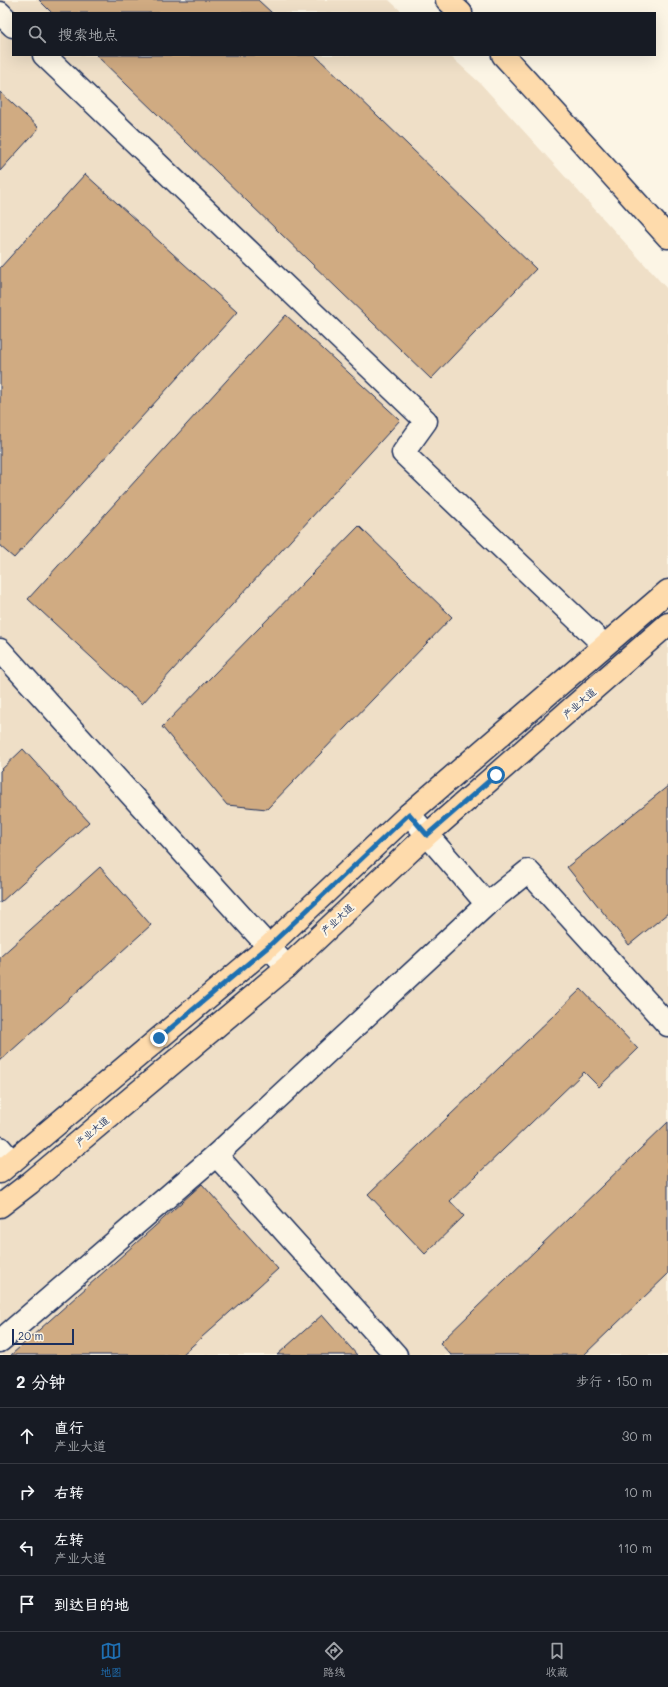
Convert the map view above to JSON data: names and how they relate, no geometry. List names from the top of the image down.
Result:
{
  "streets": {
    "main road": ["产业大道"]
  },
  "scale_bar": "20 m",
  "page": {
    "search": "搜索地点",
    "scale": "20 m",
    "heading": ["2 分钟", "步行 · 150 m"],
    "list": [
      ["直行", "产业大道", "30 m"],
      ["右转", "10 m"],
      ["左转", "产业大道", "110 m"],
      "到达目的地"
    ],
    "nav": ["地图", "路线", "收藏"]
  }
}
